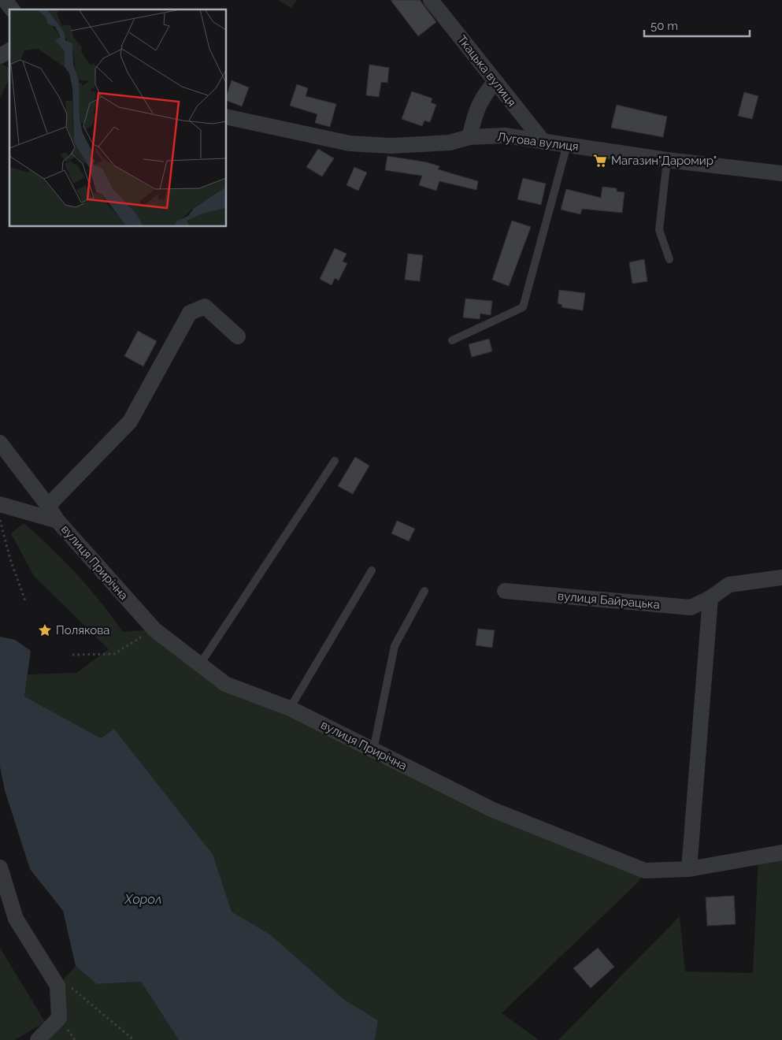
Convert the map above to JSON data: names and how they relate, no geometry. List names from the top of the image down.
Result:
{
  "streets": {
    "street": [
      "Ткацька вулиця",
      "Лугова вулиця",
      "вулиця Прирічна",
      "вулиця Байрацька"
    ]
  },
  "crossings": [
    ["Ткацька вулиця", "Лугова вулиця"]
  ],
  "water": ["Хорол"],
  "places": {
    "supermarket": ["Магазин\"Даромир\""],
    "place": ["Полякова"]
  },
  "scale_bar": "50 m"
}
